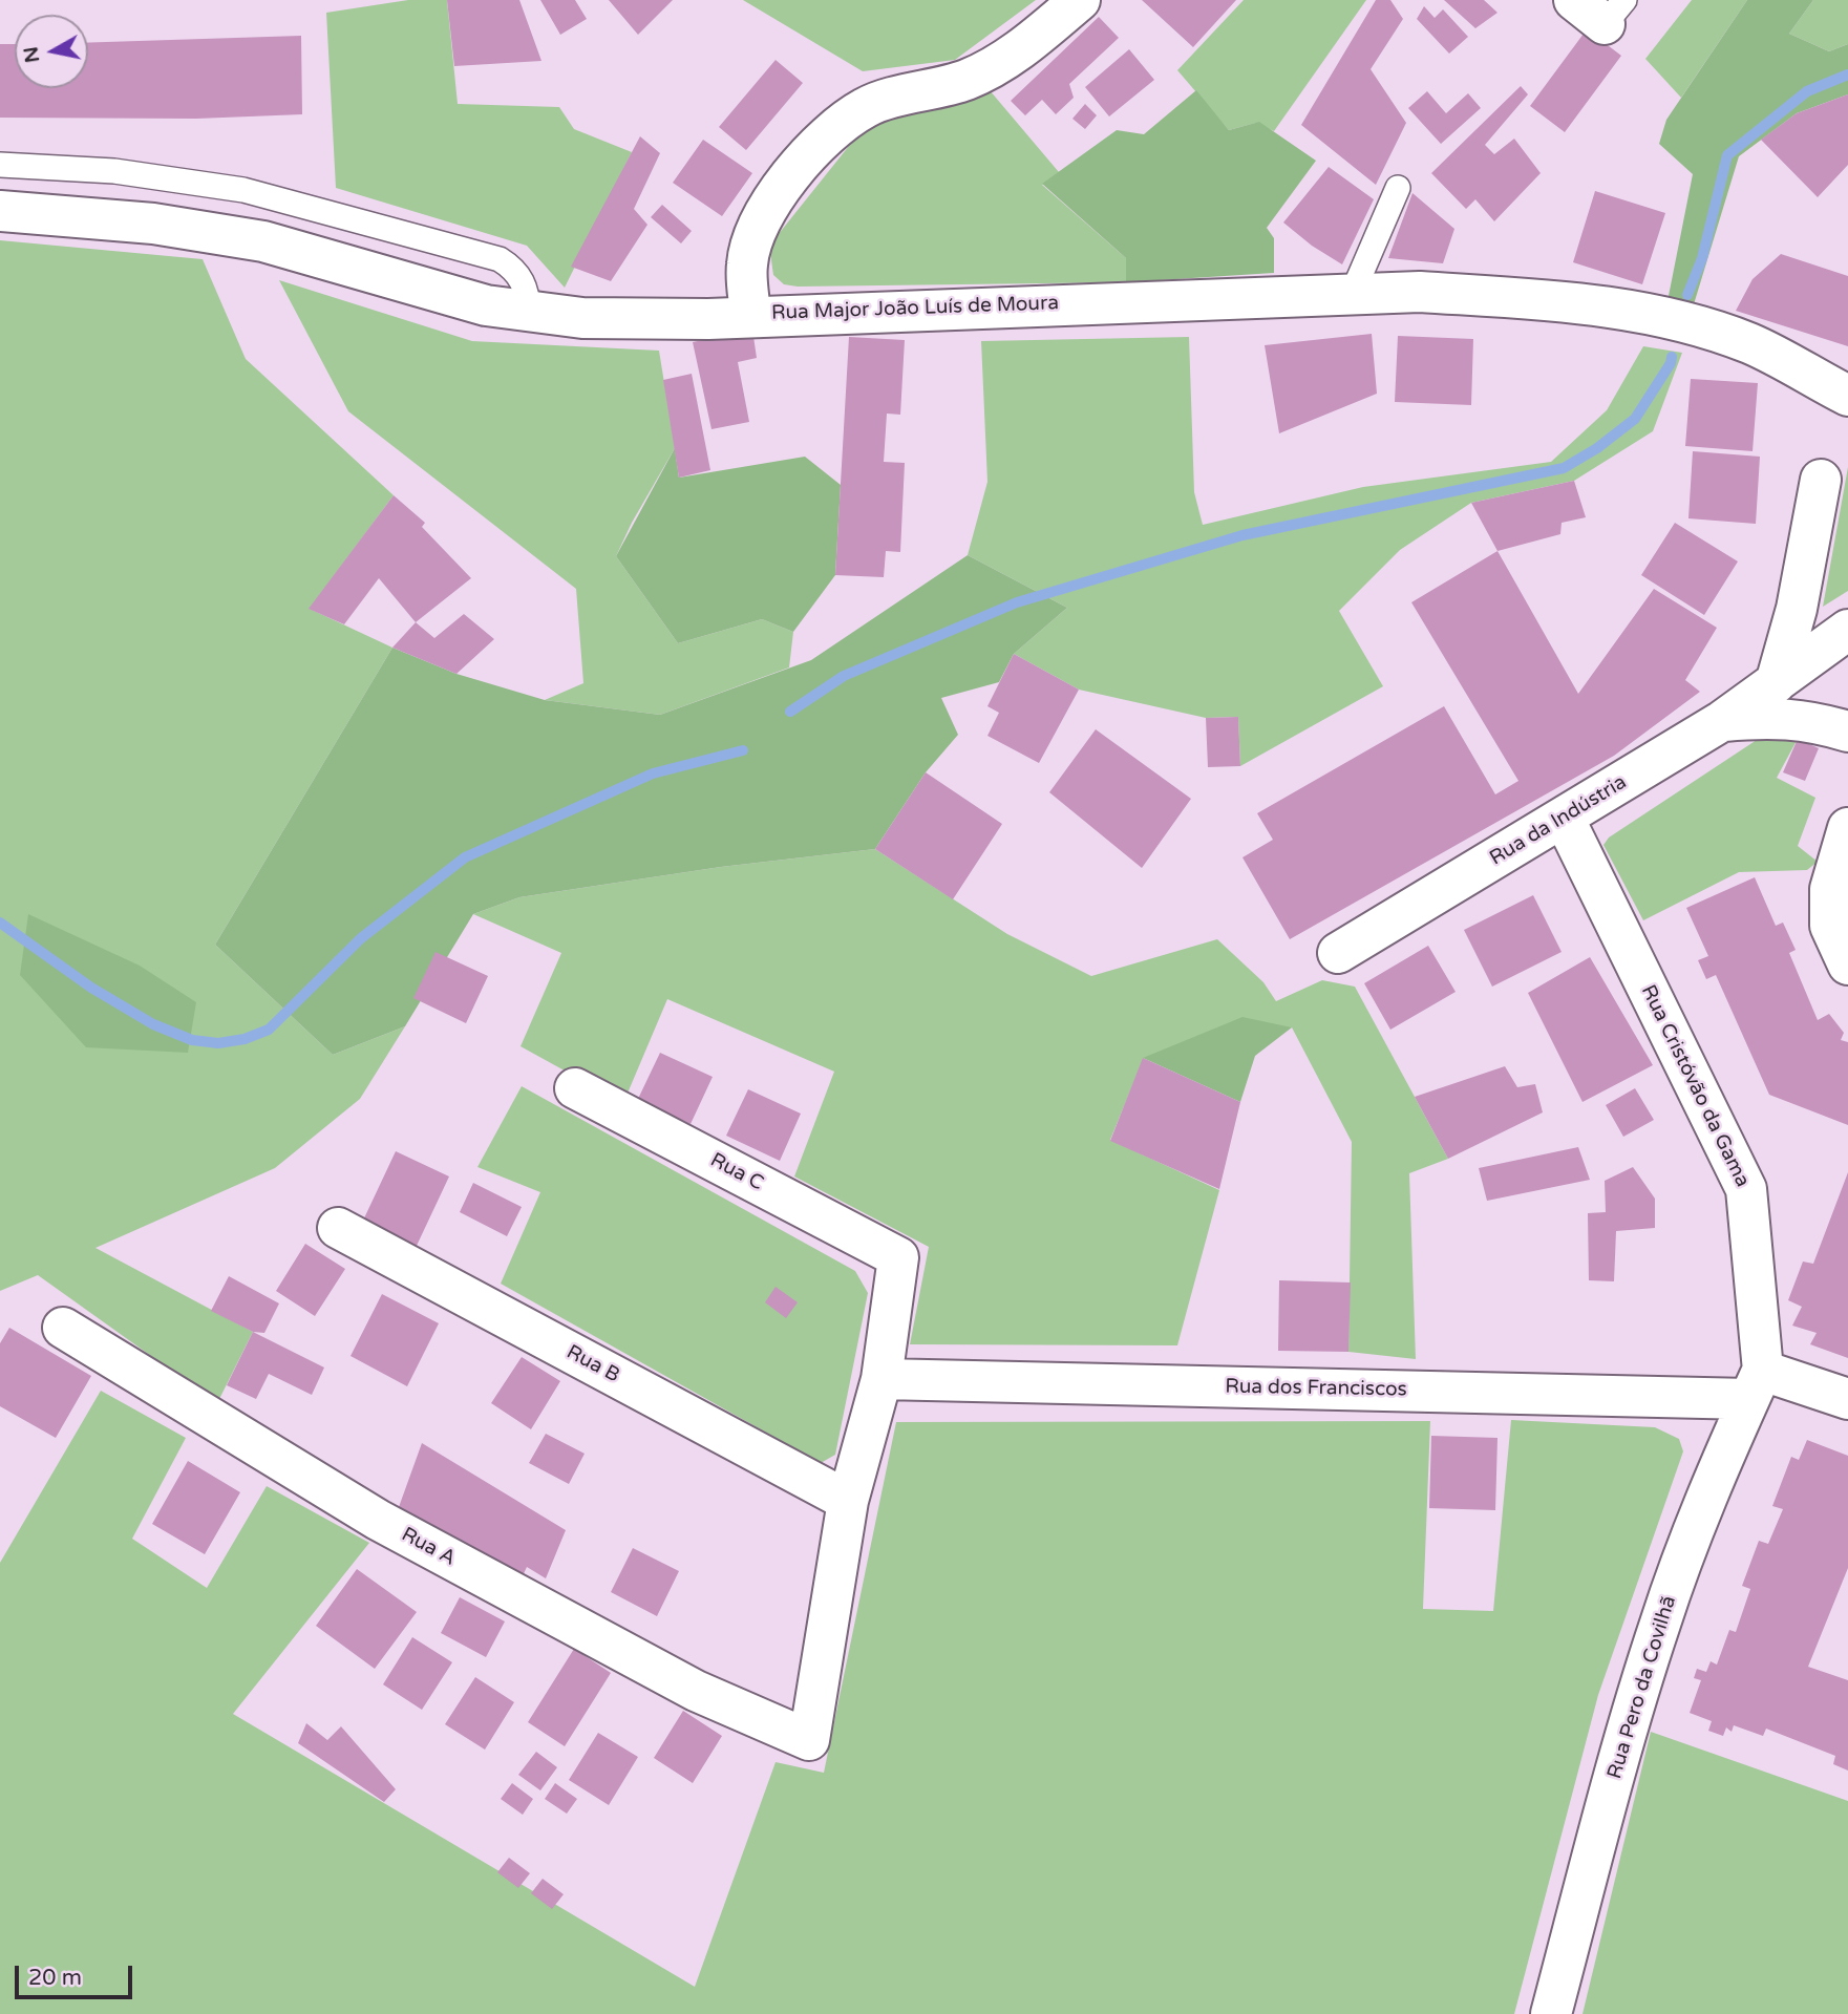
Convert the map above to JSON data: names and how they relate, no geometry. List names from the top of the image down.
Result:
{
  "streets": {
    "street": [
      "Rua Major João Luís de Moura",
      "Rua da Indústria",
      "Rua Cristóvão da Gama",
      "Rua C",
      "Rua B",
      "Rua dos Franciscos",
      "Rua A",
      "Rua Pero da Covilhã"
    ]
  },
  "crossings": [
    ["Rua da Indústria", "Rua Cristóvão da Gama"],
    ["Rua Cristóvão da Gama", "Rua dos Franciscos"],
    ["Rua Cristóvão da Gama", "Rua Pero da Covilhã"],
    ["Rua C", "Rua dos Franciscos"],
    ["Rua B", "Rua A"],
    ["Rua dos Franciscos", "Rua Pero da Covilhã"]
  ],
  "scale_bar": "20 m",
  "north": "left"
}
